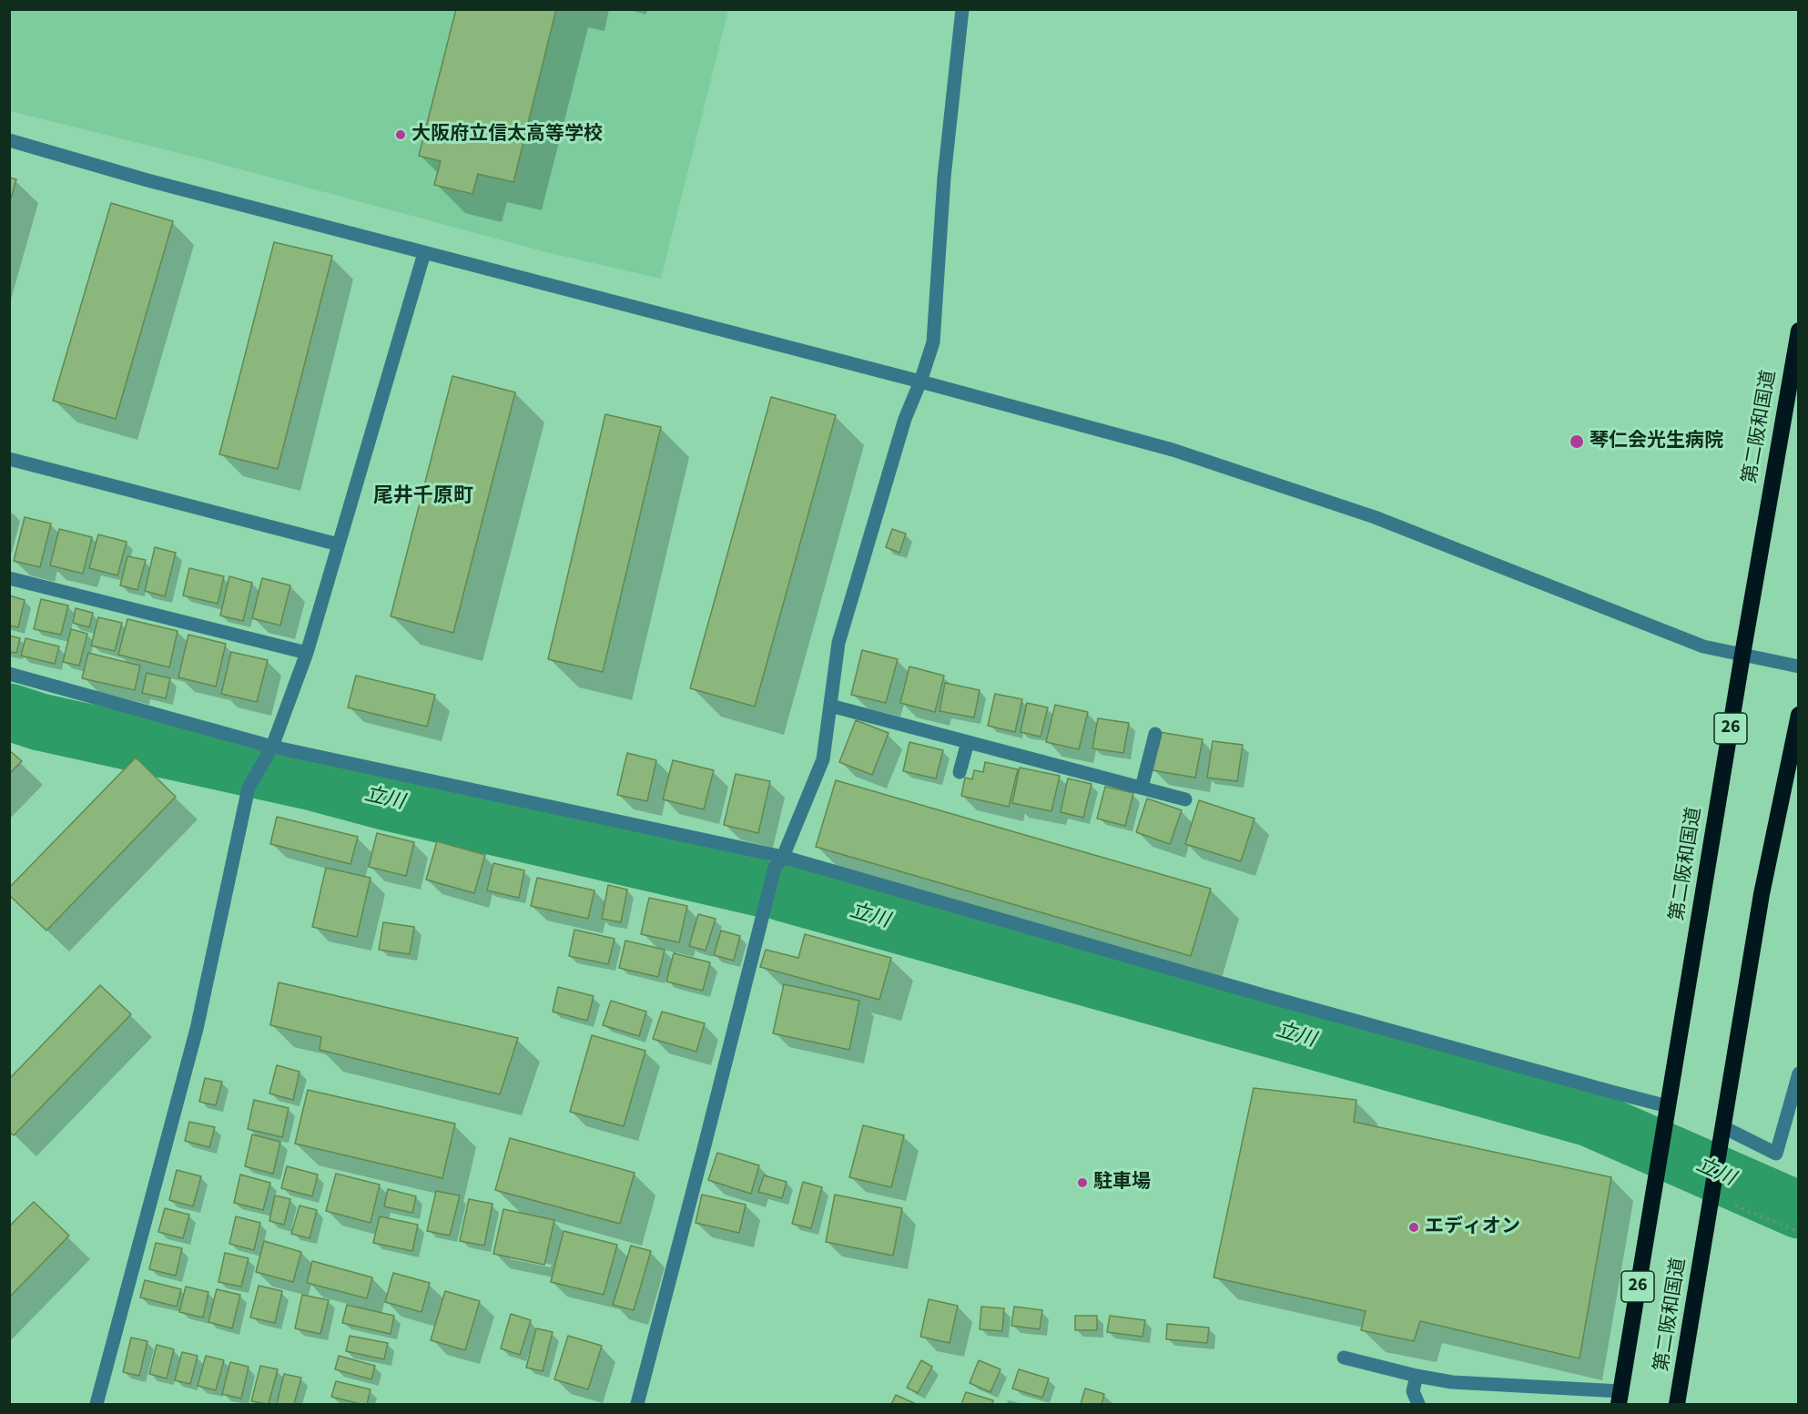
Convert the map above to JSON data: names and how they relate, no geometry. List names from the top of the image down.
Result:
{
  "streets": {
    "highway": ["第二阪和国道", "26"]
  },
  "districts": ["尾井千原町"],
  "water": ["立川"],
  "places": [
    "大阪府立信太高等学校",
    "琴仁会光生病院",
    "駐車場",
    "エディオン"
  ]
}
